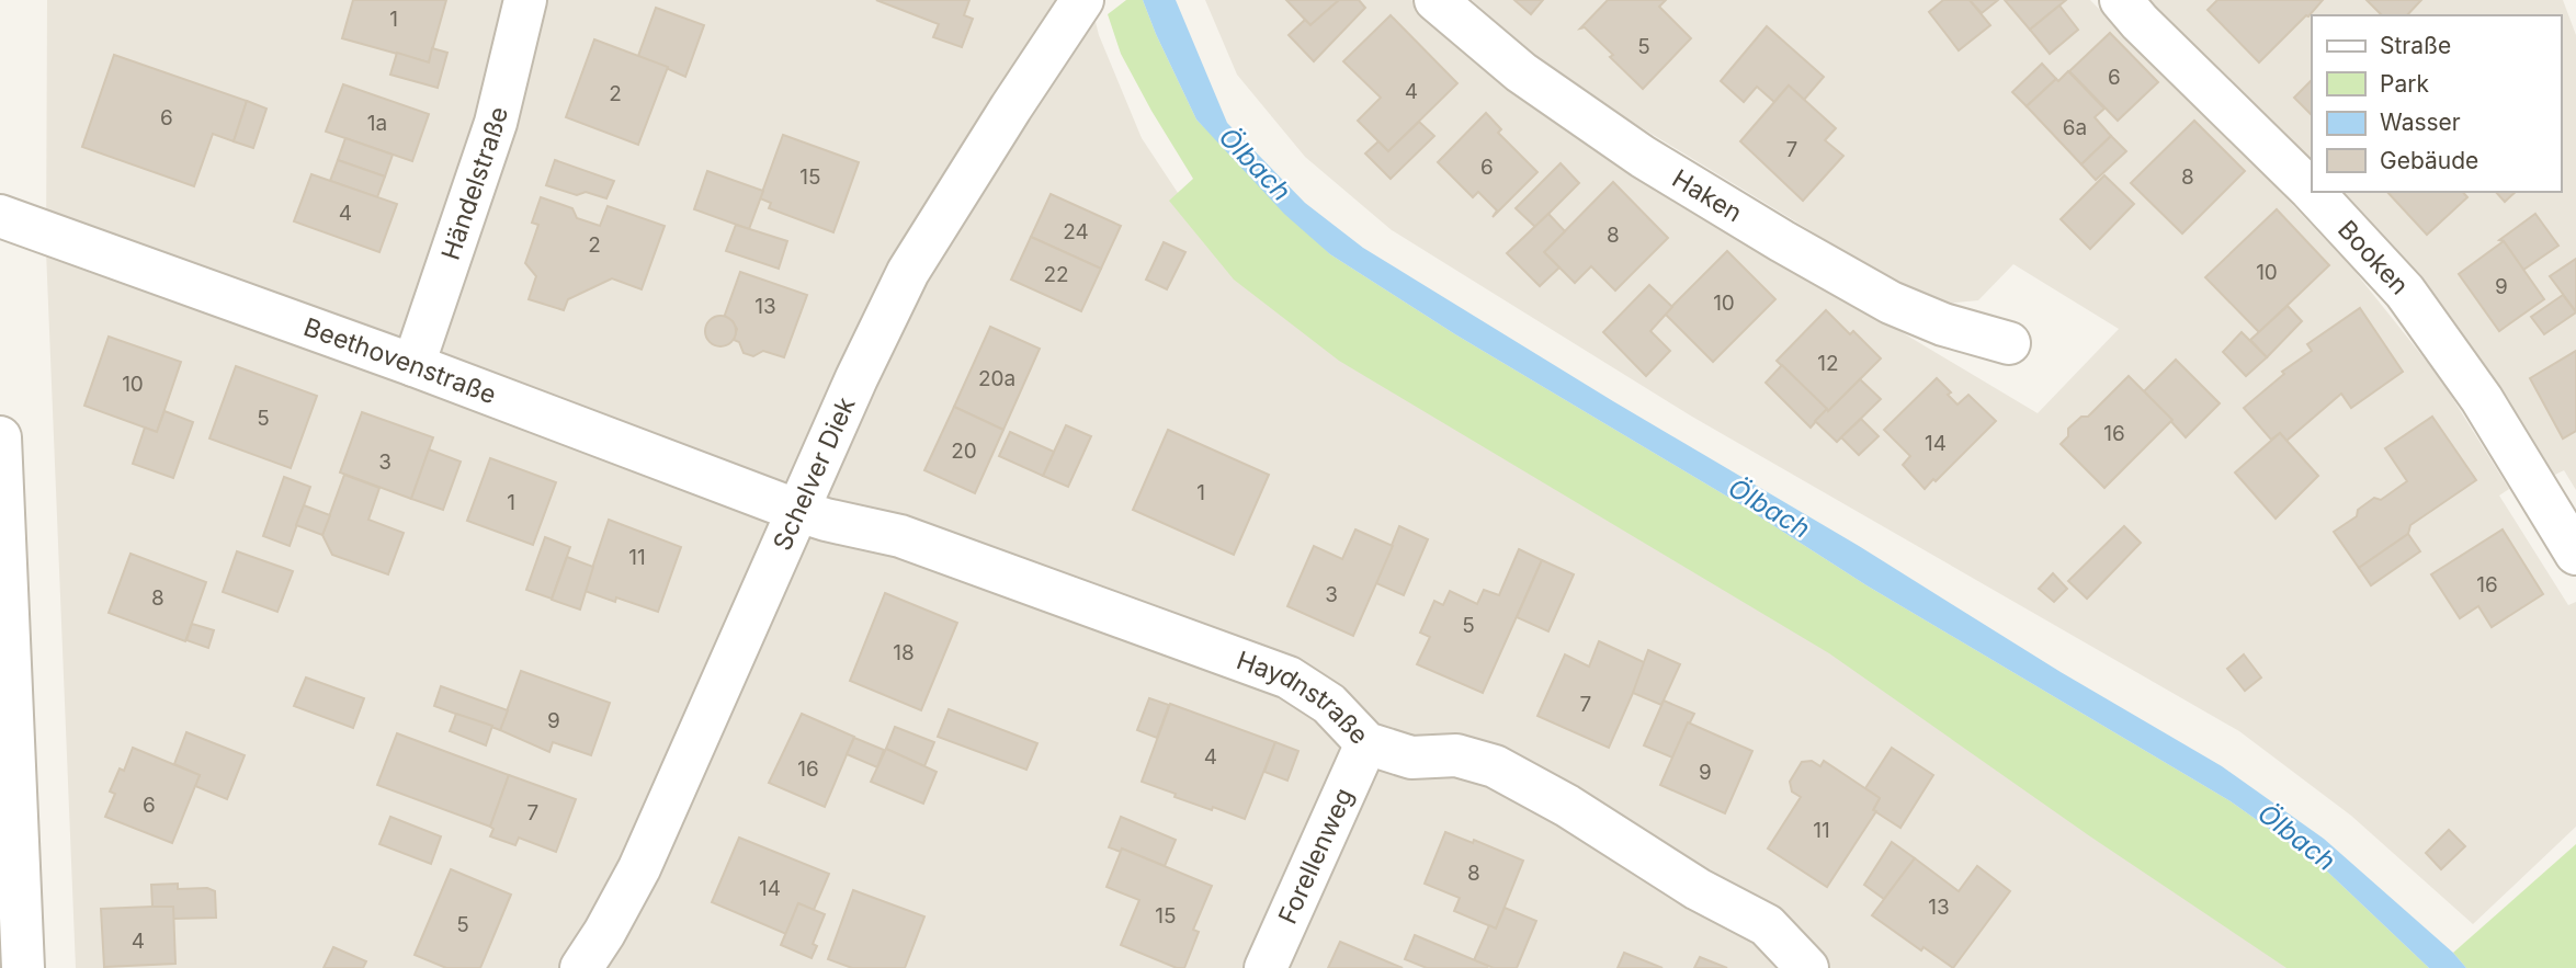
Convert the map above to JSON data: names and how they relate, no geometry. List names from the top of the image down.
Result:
{
  "streets": {
    "street": [
      "Händelstraße",
      "Haken",
      "Booken",
      "Beethovenstraße",
      "Schelver Diek",
      "Haydnstraße",
      "Forellenweg"
    ]
  },
  "crossings": [
    ["Händelstraße", "Beethovenstraße"],
    ["Beethovenstraße", "Schelver Diek"],
    ["Beethovenstraße", "Haydnstraße"],
    ["Schelver Diek", "Haydnstraße"],
    ["Haydnstraße", "Forellenweg"]
  ],
  "water": ["Ölbach"],
  "house_numbers": [
    "1",
    "5",
    "6",
    "4",
    "2",
    "6",
    "1a",
    "6a",
    "7",
    "6",
    "15",
    "8",
    "4",
    "24",
    "8",
    "2",
    "10",
    "22",
    "9",
    "10",
    "13",
    "12",
    "20a",
    "10",
    "5",
    "16",
    "14",
    "20",
    "3",
    "1",
    "1",
    "11",
    "16",
    "3",
    "8",
    "5",
    "18",
    "7",
    "9",
    "4",
    "16",
    "9",
    "6",
    "7",
    "11",
    "8",
    "14",
    "13",
    "15",
    "5",
    "4"
  ],
  "legend": [
    "Straße",
    "Park",
    "Wasser",
    "Gebäude"
  ]
}
